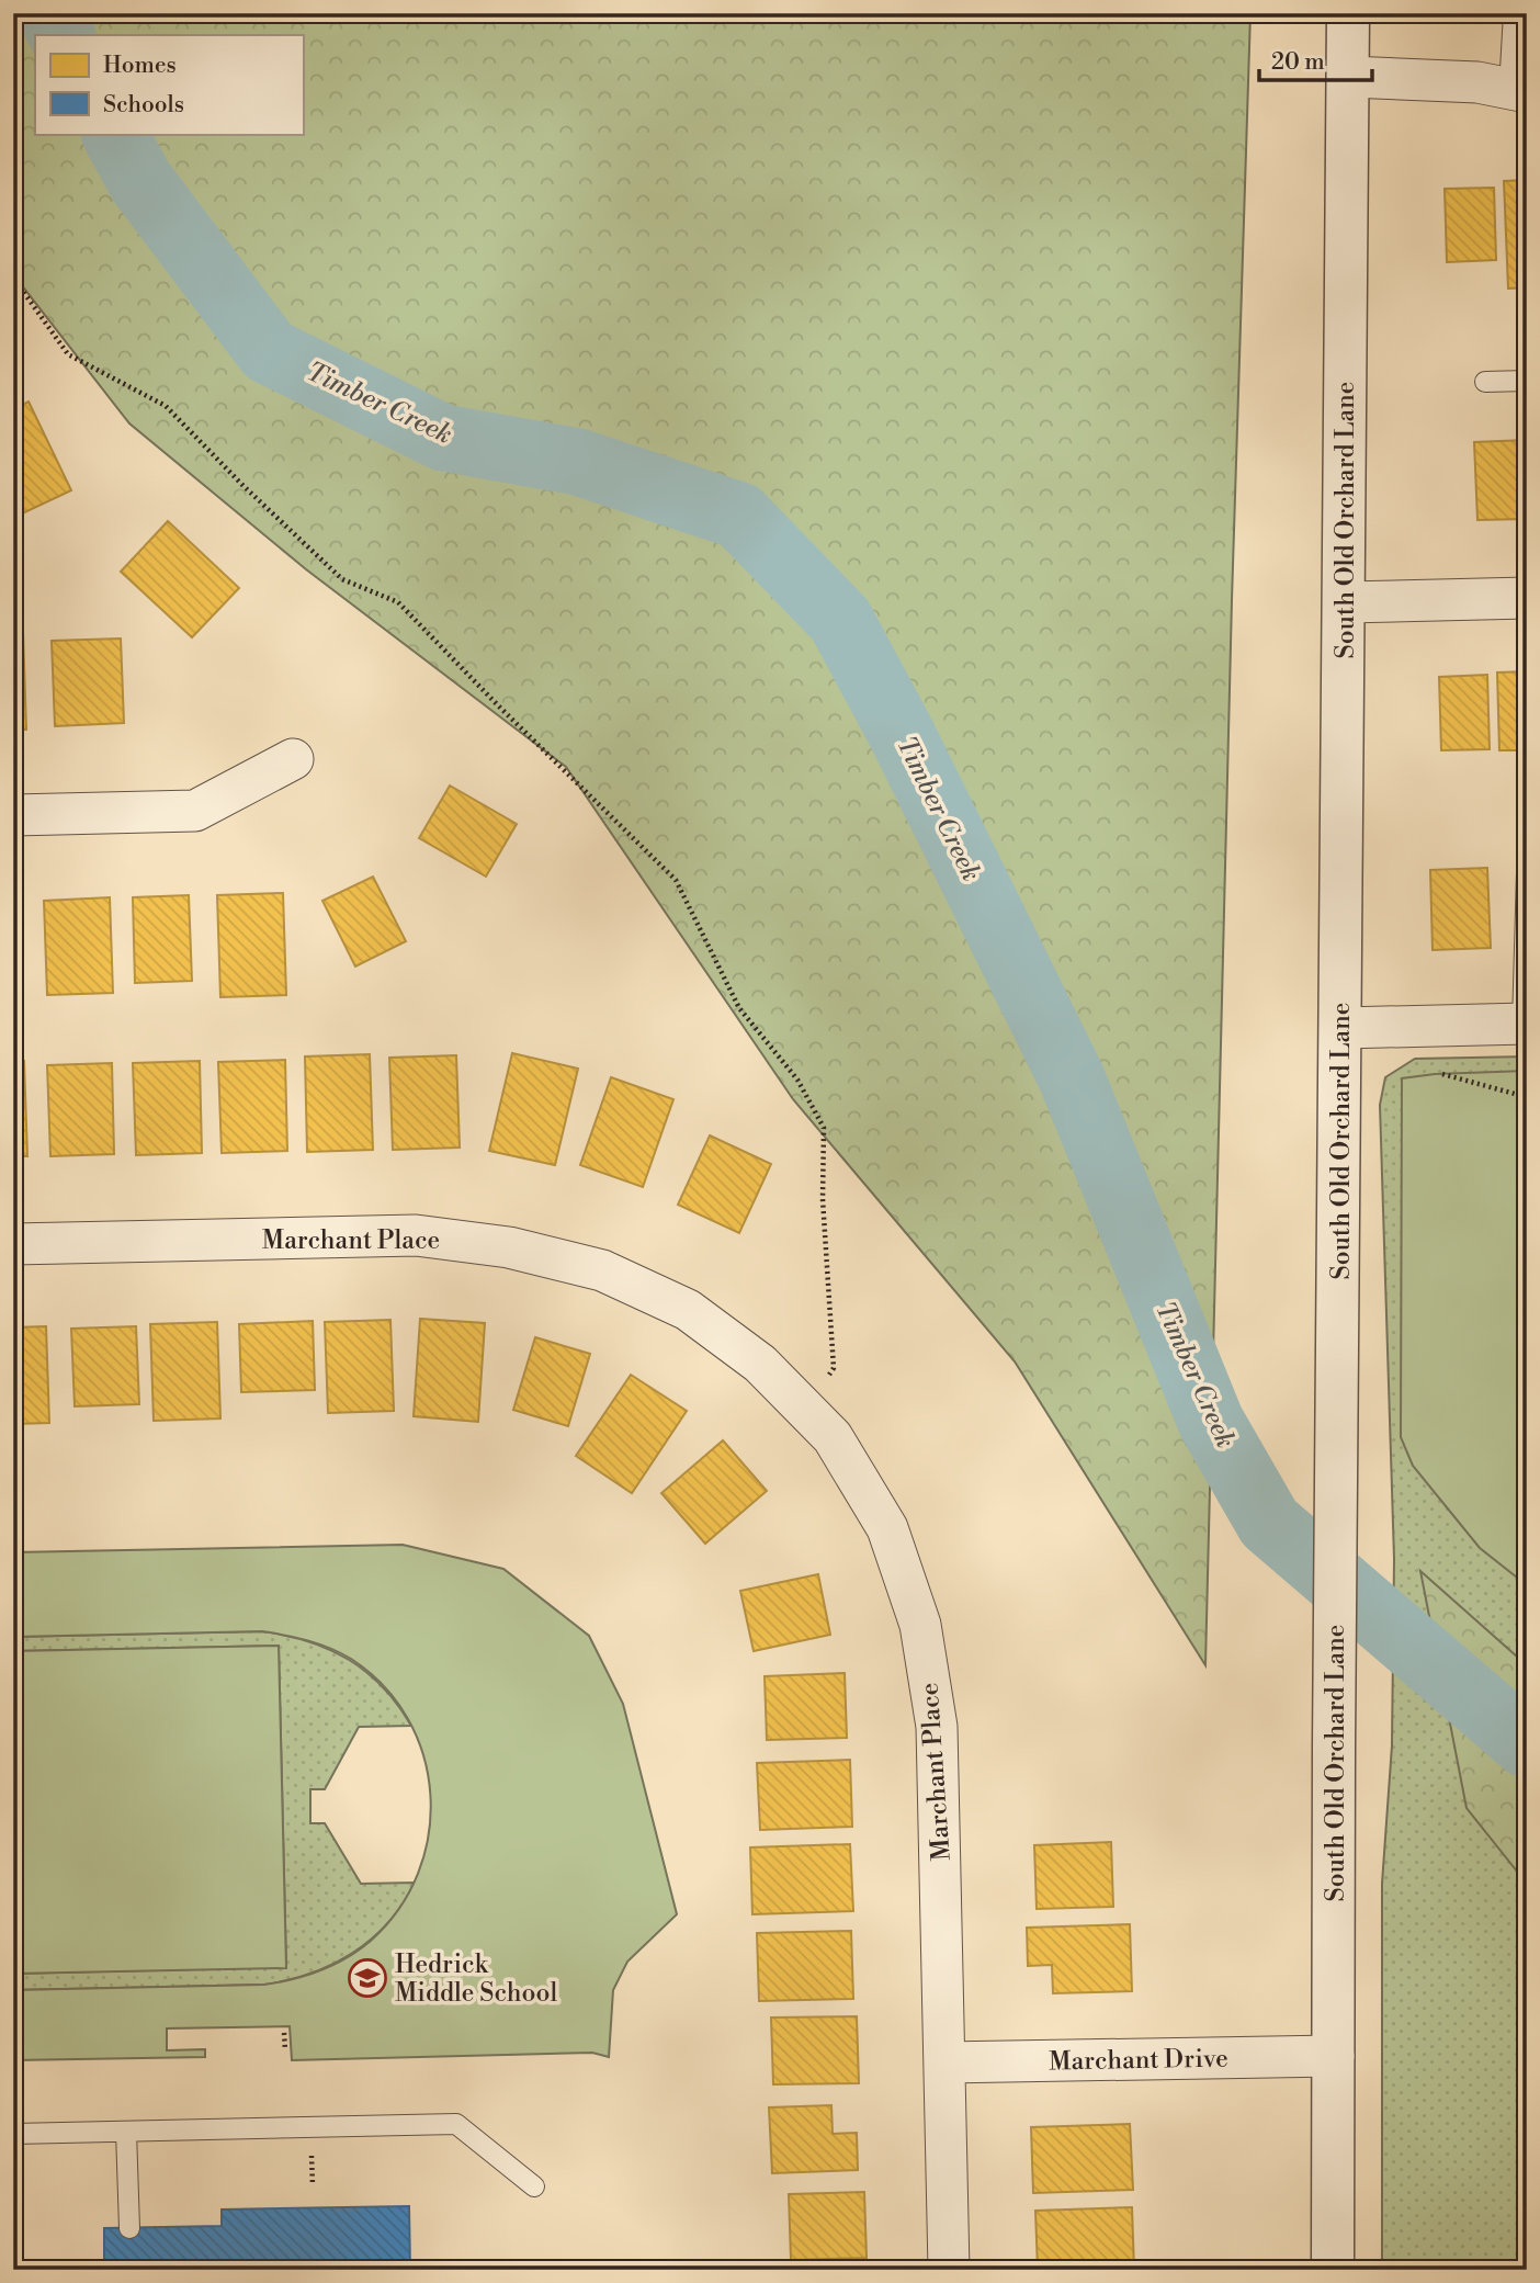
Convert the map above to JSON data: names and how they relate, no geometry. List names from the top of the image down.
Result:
{
  "streets": {
    "street": ["South Old Orchard Lane", "Marchant Place", "Marchant Drive"]
  },
  "crossings": [
    ["South Old Orchard Lane", "Marchant Drive"],
    ["Marchant Place", "Marchant Drive"]
  ],
  "water": ["Timber Creek"],
  "places": {
    "school or university": ["Hedrick Middle School"]
  },
  "legend": ["Homes", "Schools"],
  "scale_bar": "20 m"
}
